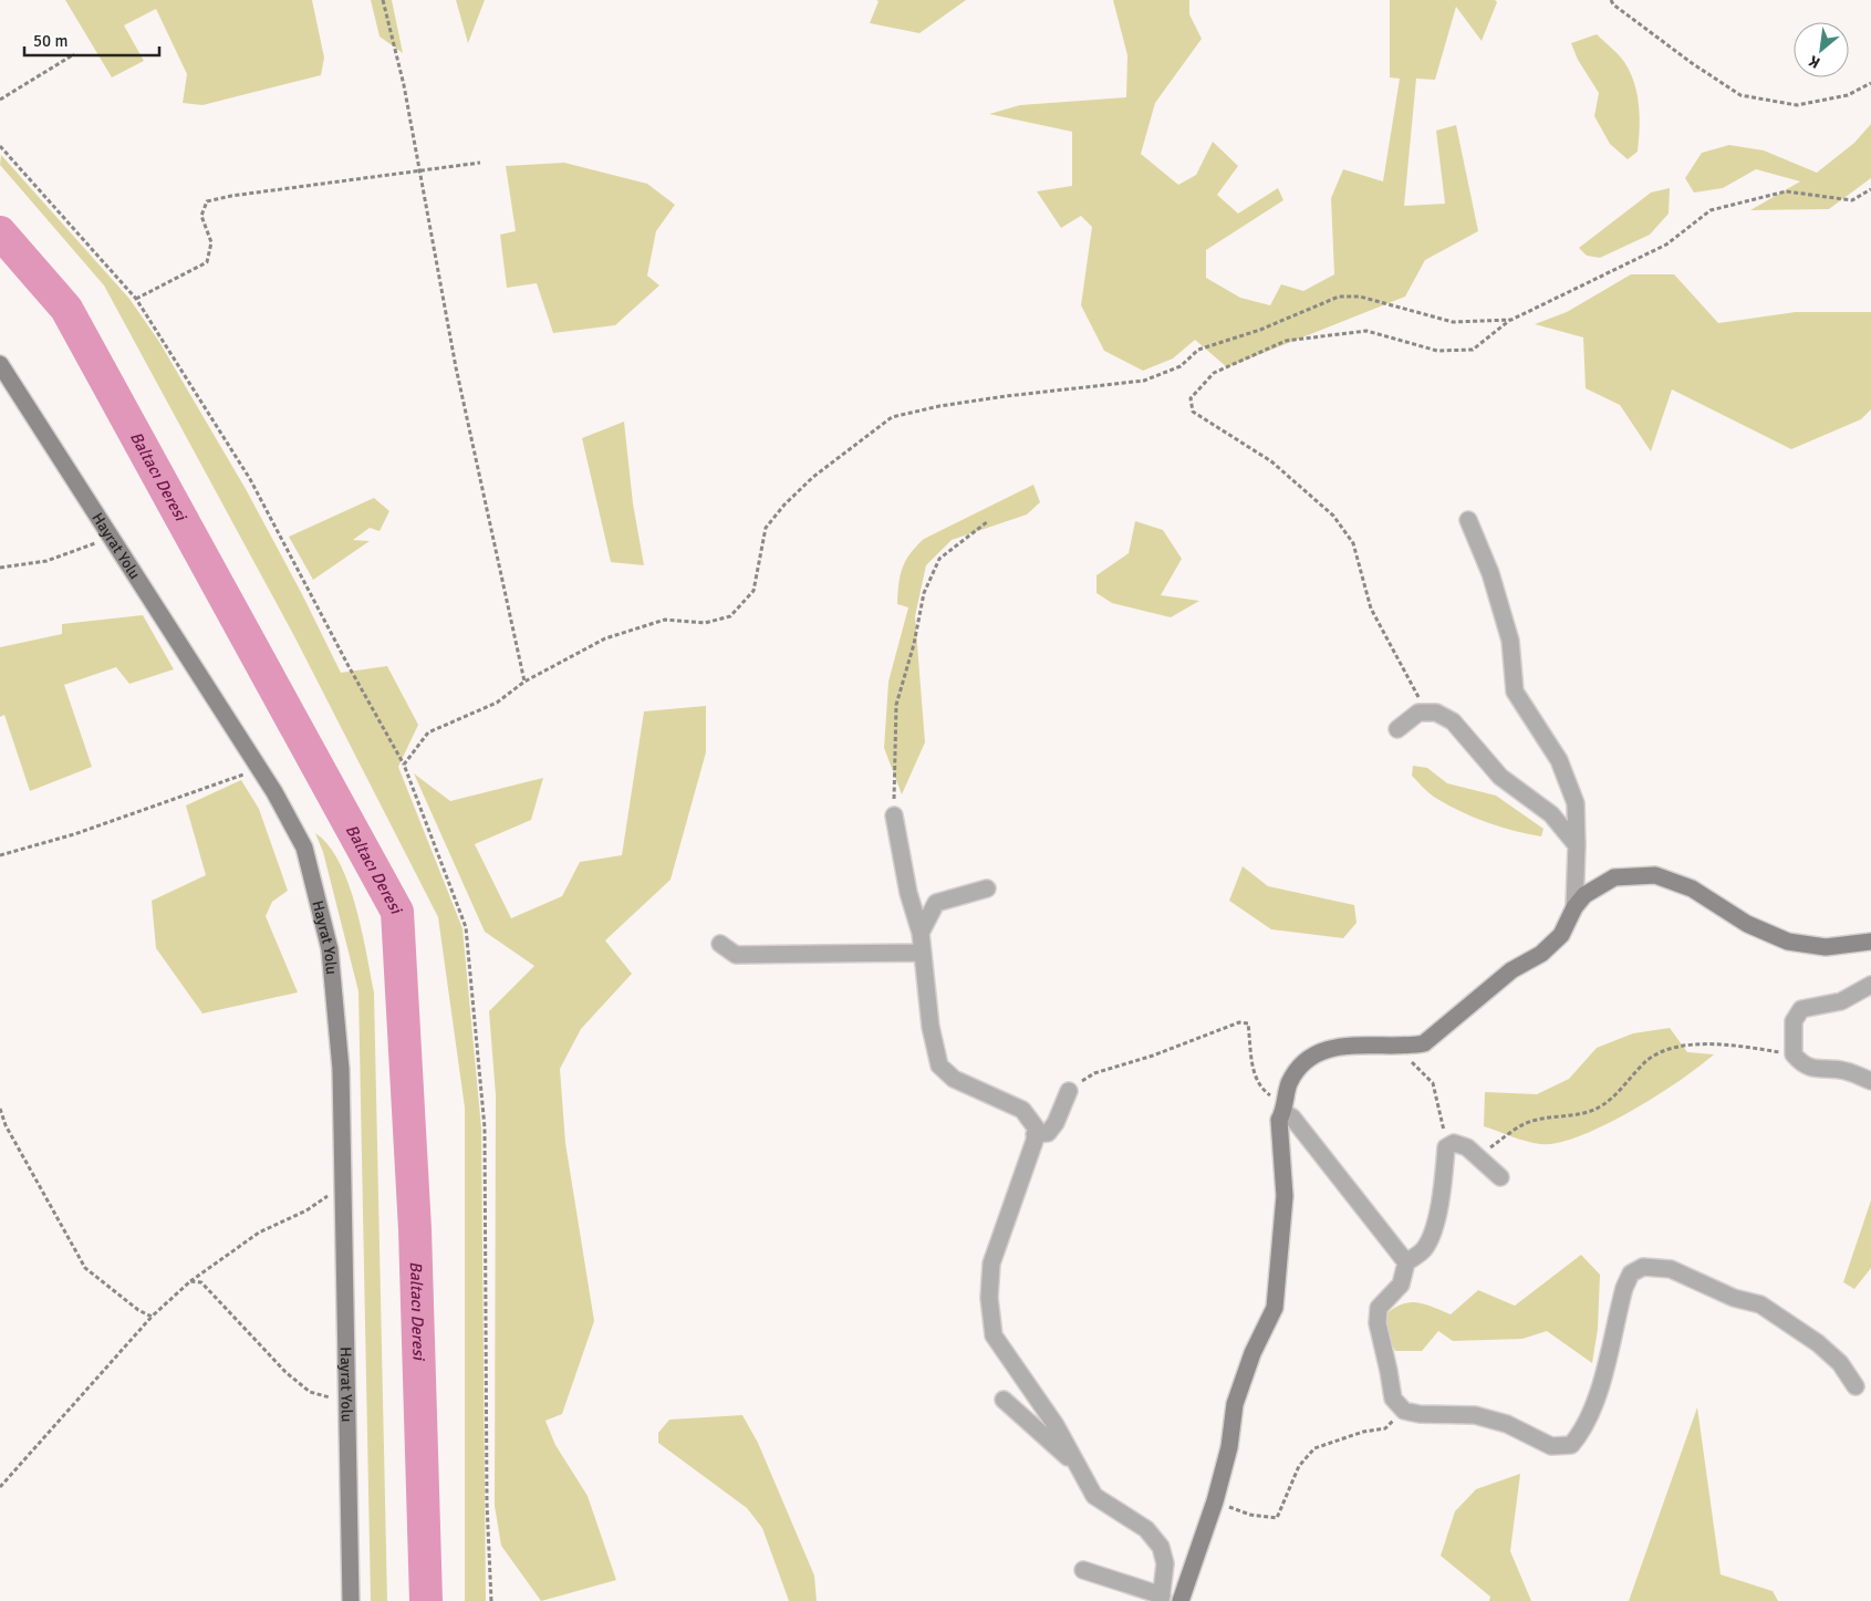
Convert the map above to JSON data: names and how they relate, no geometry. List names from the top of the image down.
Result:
{
  "streets": {
    "main road": ["Hayrat Yolu"]
  },
  "water": ["Baltacı Deresi"],
  "scale_bar": "50 m",
  "north": "bottom left"
}
